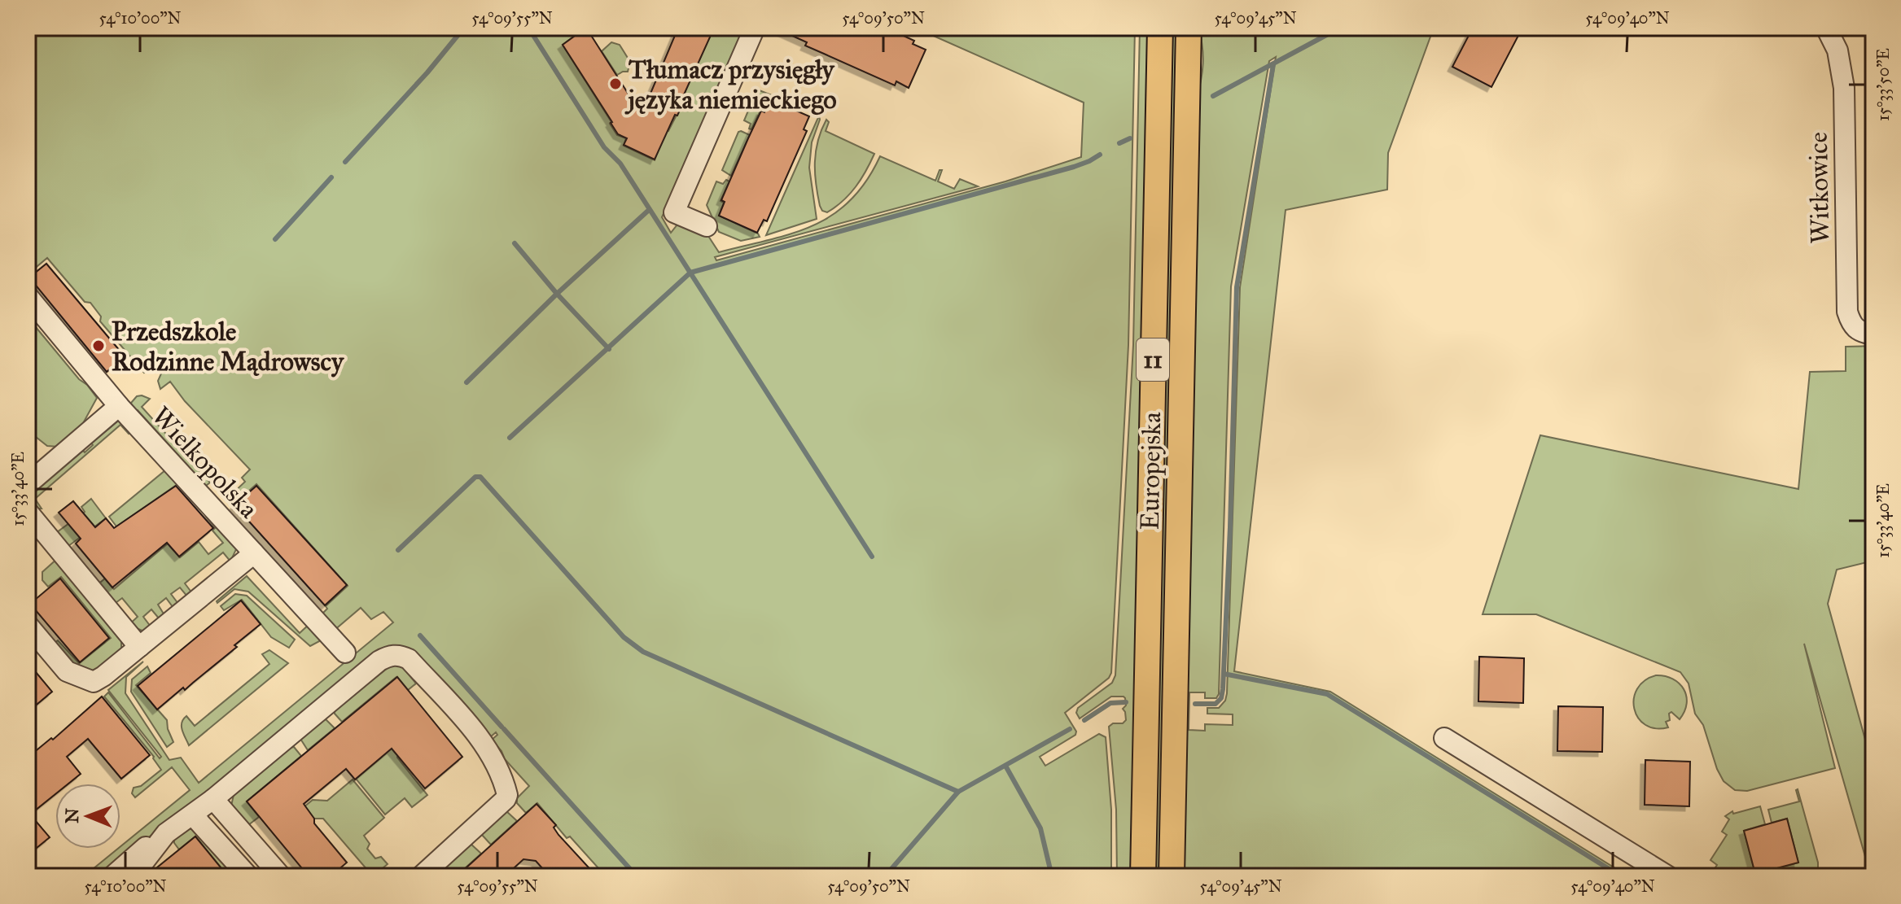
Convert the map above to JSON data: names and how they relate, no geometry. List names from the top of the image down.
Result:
{
  "streets": {
    "main road": ["11", "Europejska"],
    "street": ["Witkowice", "Wielkopolska"]
  },
  "places": ["Tłumacz przysięgły języka niemieckiego", "Przedszkole Rodzinne Mądrowscy"],
  "north": "left",
  "coordinates": [
    "54°10'00\"N",
    "54°09'55\"N",
    "54°09'50\"N",
    "54°09'45\"N",
    "54°09'40\"N",
    "15°33'50\"E",
    "15°33'40\"E"
  ]
}
